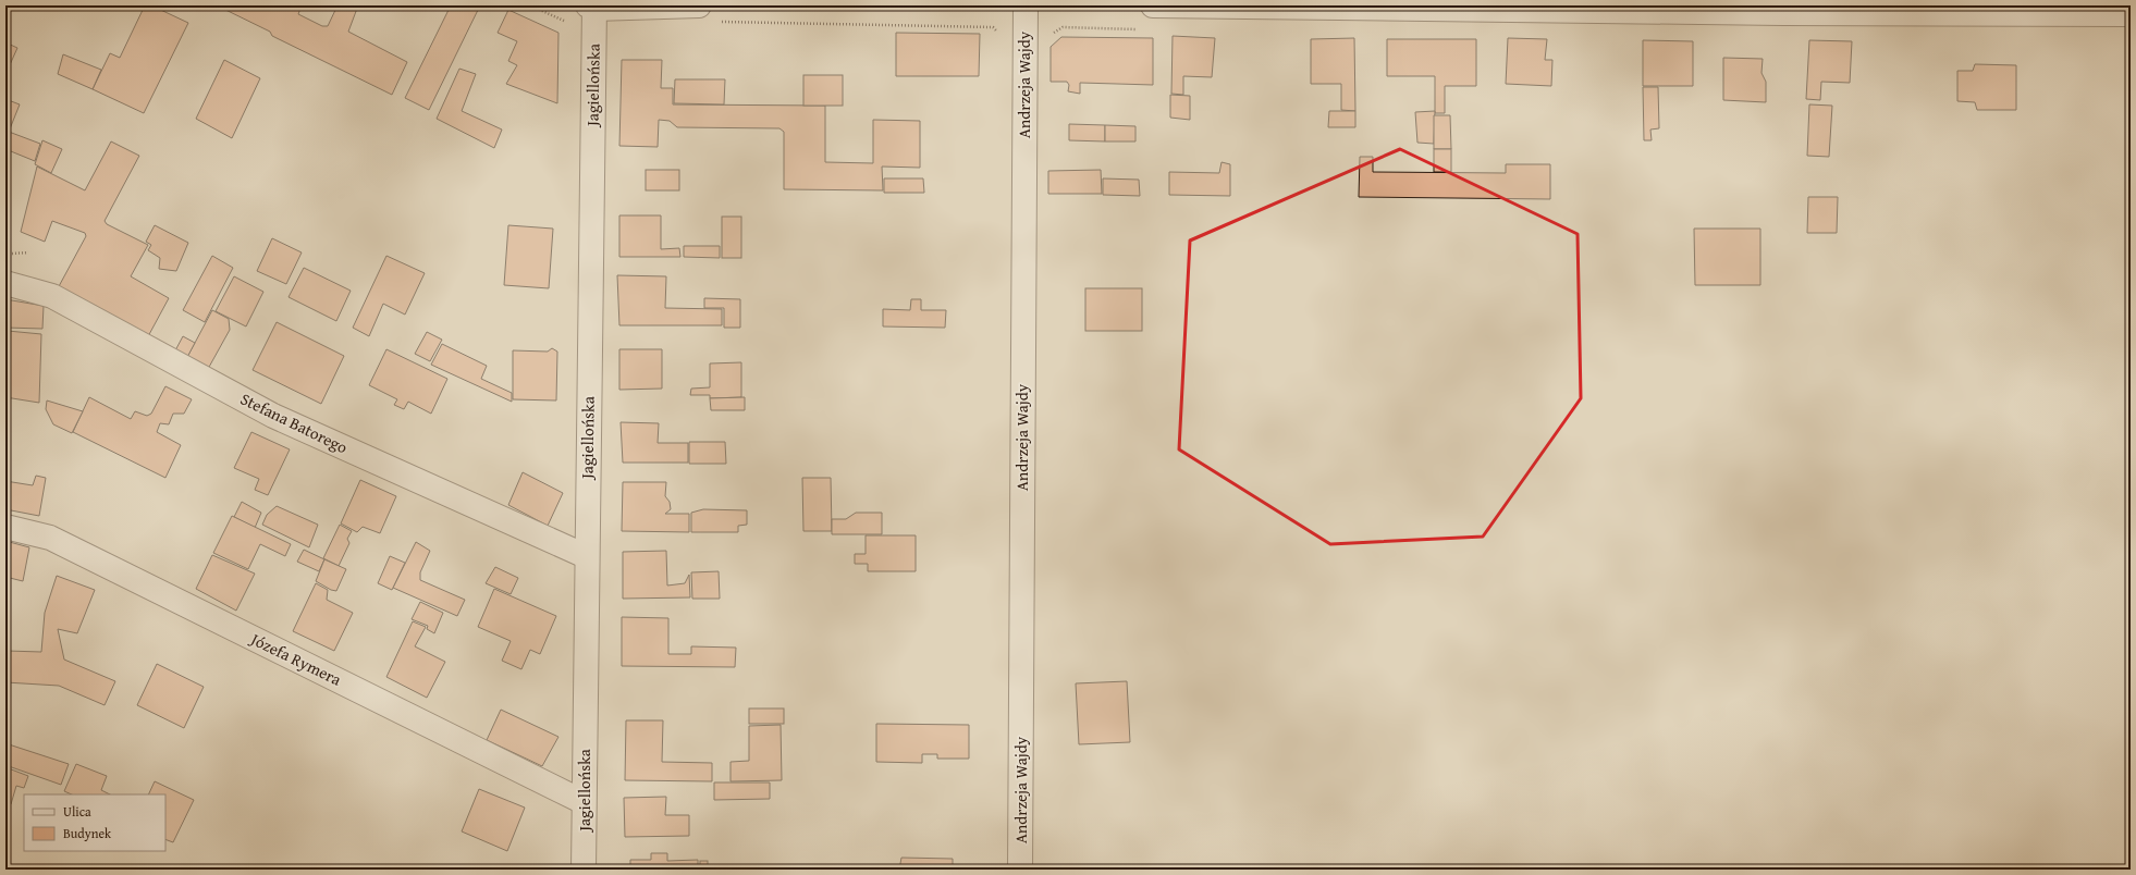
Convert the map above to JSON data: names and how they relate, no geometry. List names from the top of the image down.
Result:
{
  "streets": {
    "street": [
      "Jagiellońska",
      "Andrzeja Wajdy",
      "Stefana Batorego",
      "Józefa Rymera"
    ]
  },
  "crossings": [
    ["Jagiellońska", "Stefana Batorego"],
    ["Jagiellońska", "Józefa Rymera"]
  ],
  "legend": ["Ulica", "Budynek"]
}
